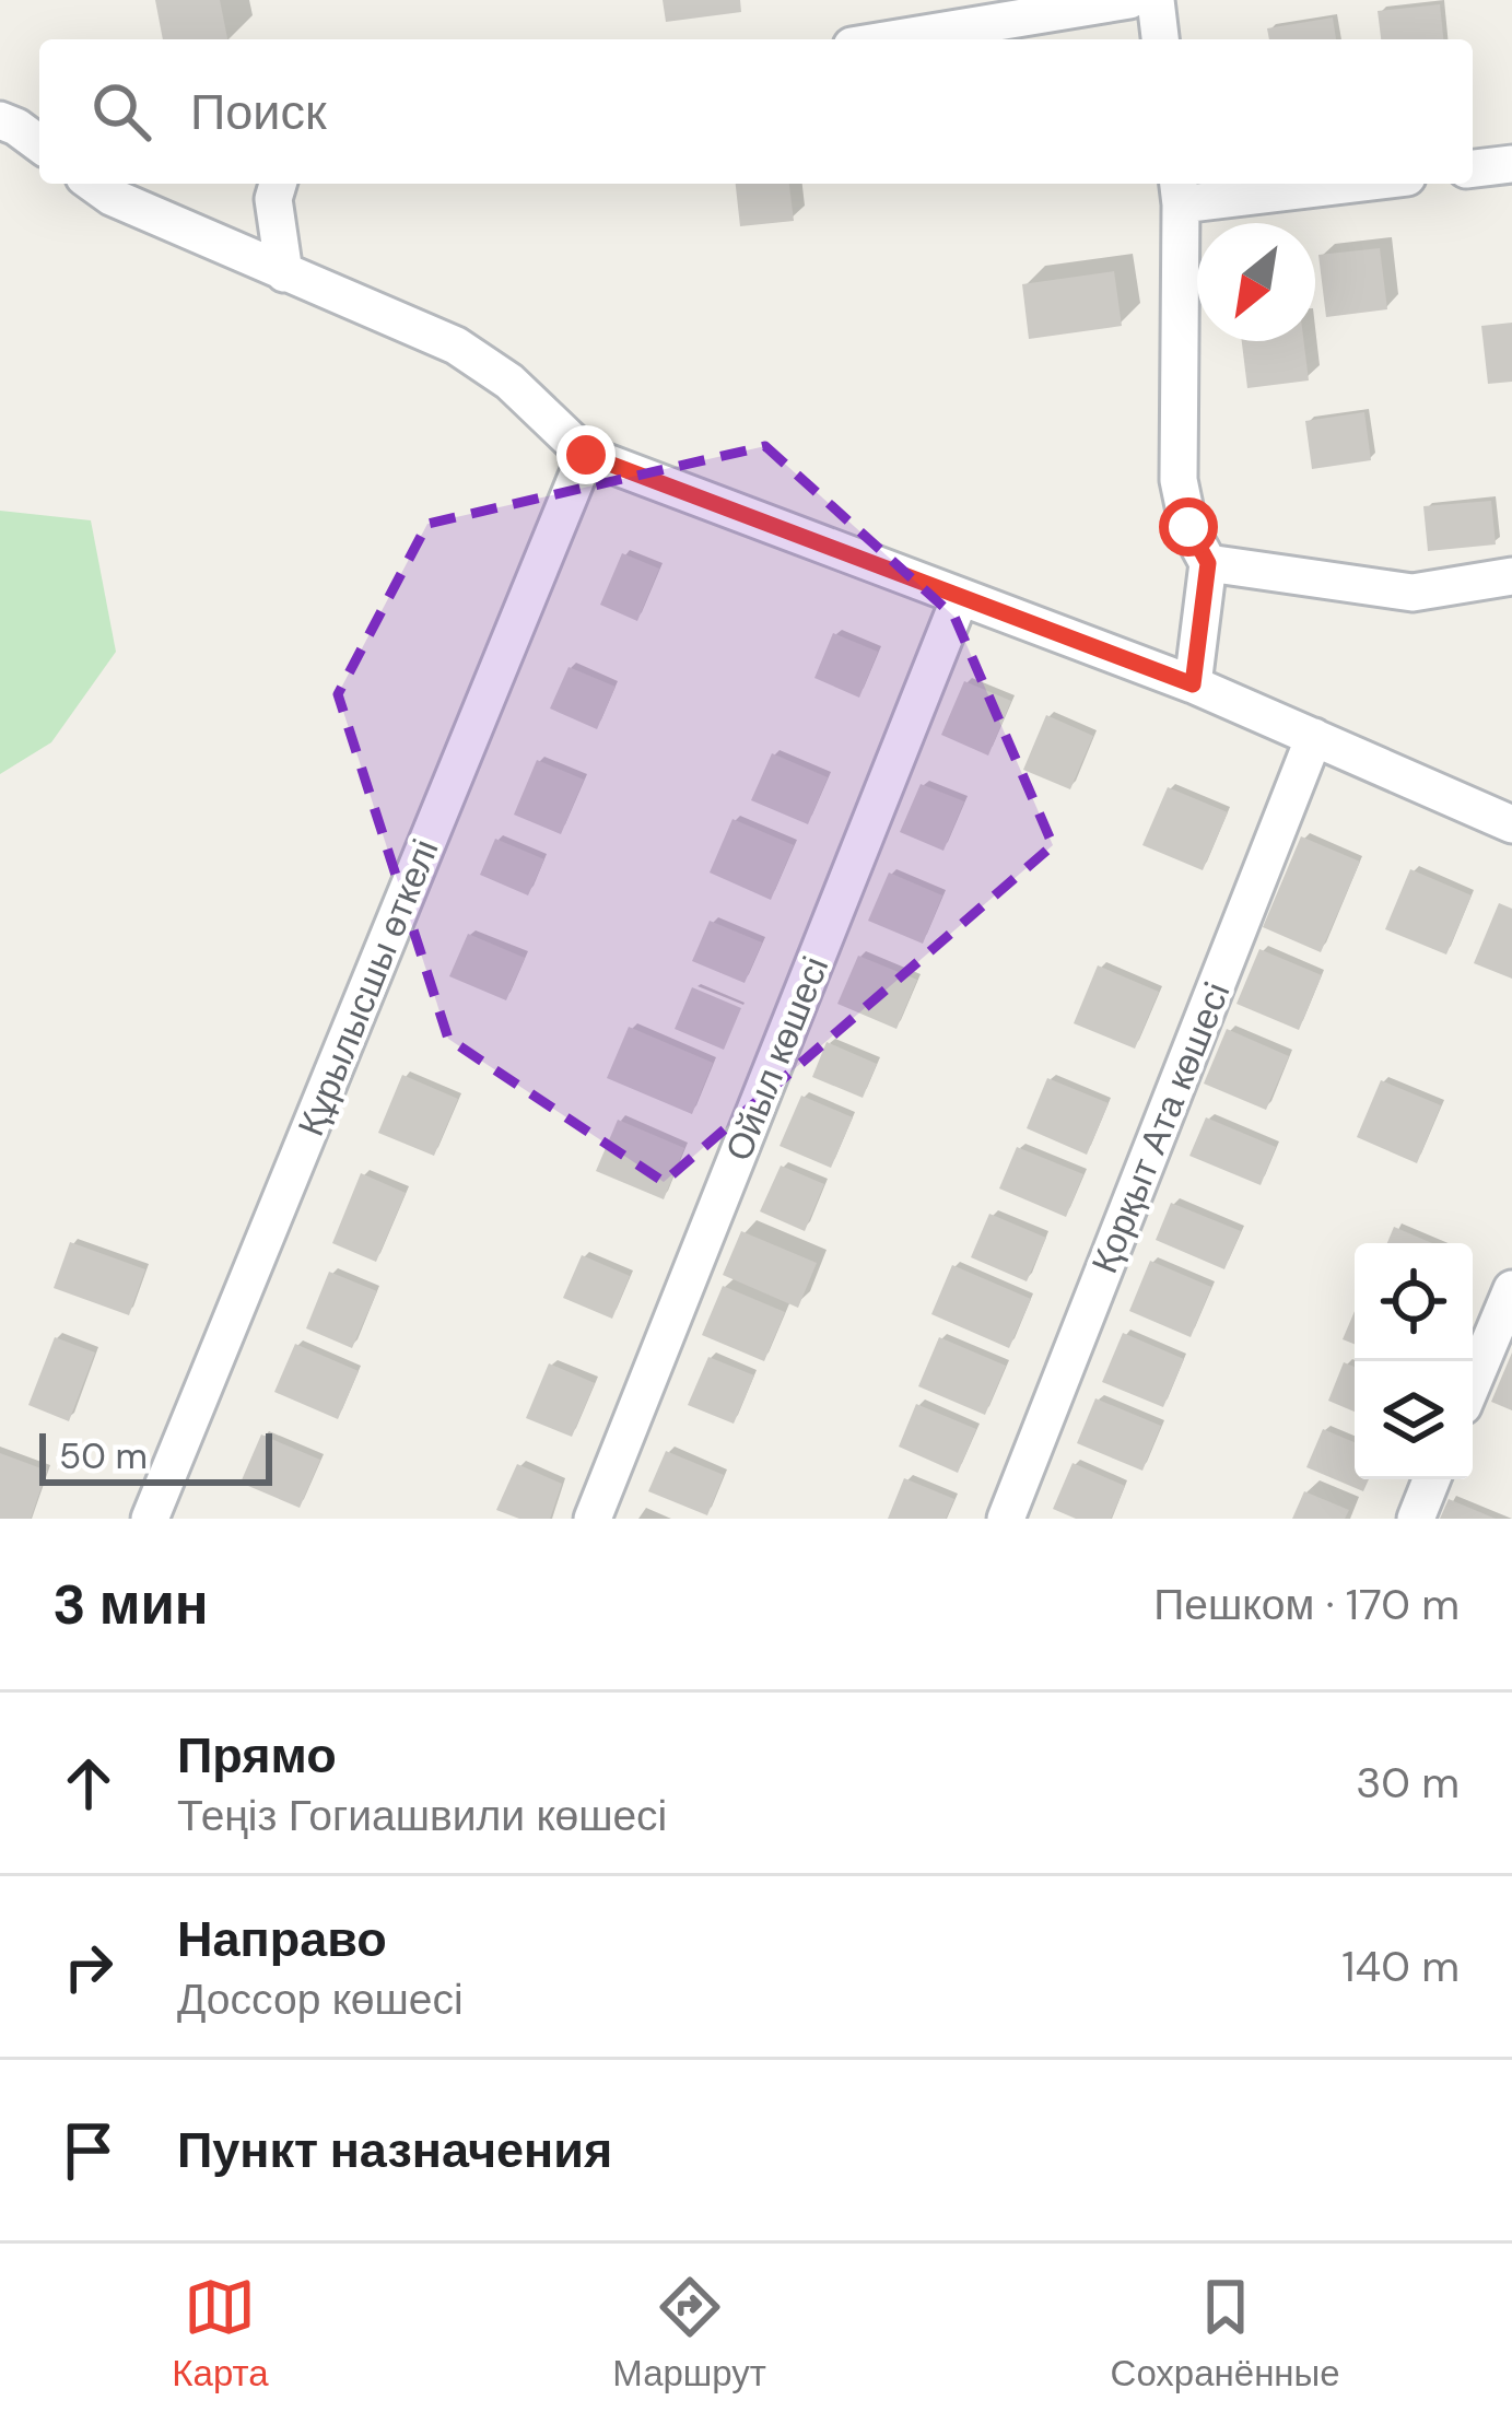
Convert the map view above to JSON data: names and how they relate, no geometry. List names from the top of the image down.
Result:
{
  "streets": {
    "street": ["Құрылысшы өткелі", "Ойыл көшесі", "Қорқыт Ата көшесi"]
  },
  "scale_bar": "50 m",
  "north": "bottom left",
  "page": {
    "search": "Поиск",
    "scale": "50 m",
    "heading": ["3 мин", "Пешком · 170 m"],
    "list": [
      ["Прямо", "Теңіз Гогиашвили көшесі", "30 m"],
      ["Направо", "Доссор көшесі", "140 m"],
      "Пункт назначения"
    ],
    "nav": ["Карта", "Маршрут", "Сохранённые"]
  }
}
